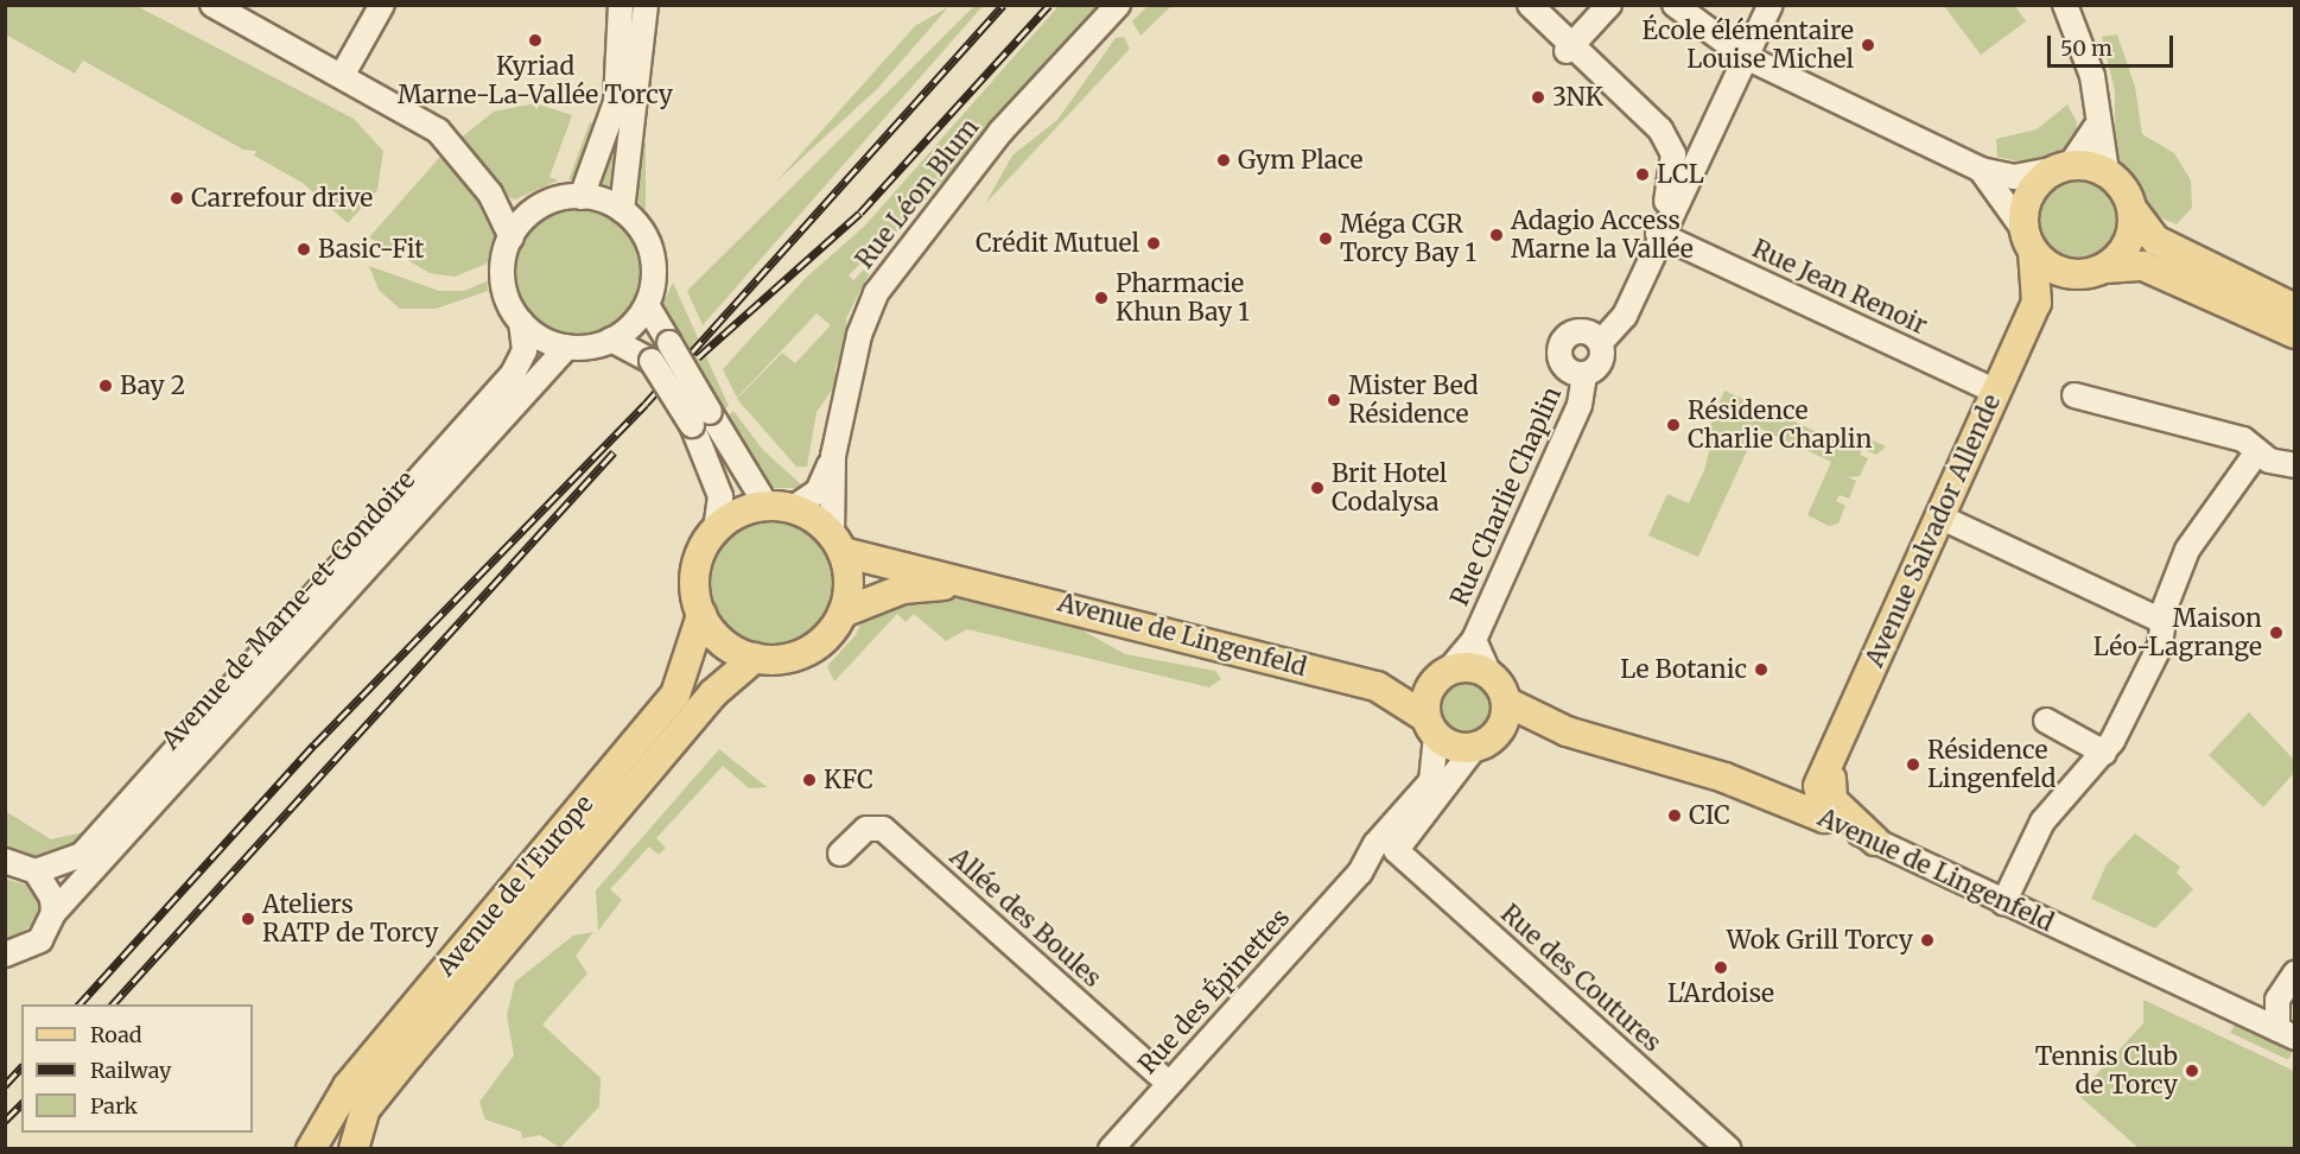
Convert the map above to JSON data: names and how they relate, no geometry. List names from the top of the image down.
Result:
{
  "streets": {
    "main road": ["Avenue Salvador Allende", "Avenue de Lingenfeld", "Avenue de l'Europe"],
    "street": [
      "Rue Léon Blum",
      "Rue Jean Renoir",
      "Rue Charlie Chaplin",
      "Avenue de Marne-et-Gondoire",
      "Allée des Boules",
      "Rue des Coutures",
      "Rue des Épinettes"
    ]
  },
  "crossings": [
    ["Rue Léon Blum", "Avenue de Lingenfeld"],
    ["Rue Léon Blum", "Avenue de l'Europe"],
    ["Rue Jean Renoir", "Avenue Salvador Allende"],
    ["Rue Charlie Chaplin", "Avenue de Lingenfeld"],
    ["Rue Charlie Chaplin", "Rue des Épinettes"],
    ["Avenue Salvador Allende", "Avenue de Lingenfeld"],
    ["Avenue de Lingenfeld", "Avenue de l'Europe"],
    ["Avenue de Lingenfeld", "Rue des Épinettes"],
    ["Allée des Boules", "Rue des Épinettes"],
    ["Rue des Coutures", "Rue des Épinettes"]
  ],
  "places": [
    "Kyriad Marne-La-Vallée Torcy",
    "École élémentaire Louise Michel",
    "3NK",
    "Gym Place",
    "LCL",
    "Carrefour drive",
    "Adagio Access Marne la Vallée",
    "Méga CGR Torcy Bay 1",
    "Crédit Mutuel",
    "Basic-Fit",
    "Pharmacie Khun Bay 1",
    "Bay 2",
    "Mister Bed Résidence",
    "Résidence Charlie Chaplin",
    "Brit Hotel Codalysa",
    "Maison Léo-Lagrange",
    "Le Botanic",
    "Résidence Lingenfeld",
    "KFC",
    "CIC",
    "Ateliers RATP de Torcy",
    "Wok Grill Torcy",
    "L'Ardoise",
    "Tennis Club de Torcy"
  ],
  "legend": ["Road", "Railway", "Park"],
  "scale_bar": "50 m"
}
